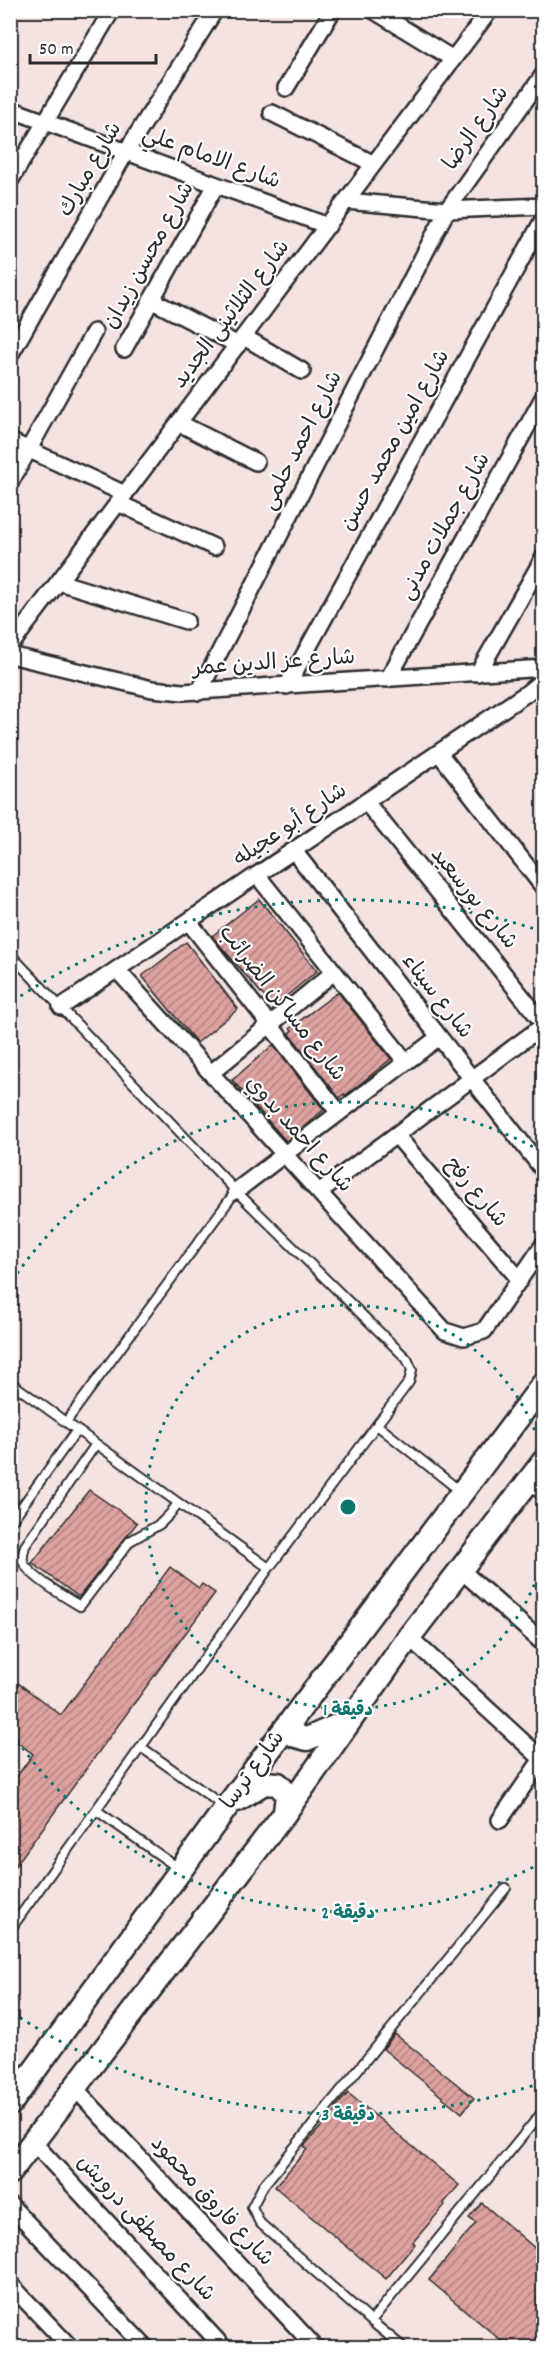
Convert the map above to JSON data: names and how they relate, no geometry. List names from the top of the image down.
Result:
{
  "streets": {
    "main road": ["شارع ترسا"],
    "street": [
      "شارع الرضا",
      "شارع الامام علي",
      "شارع مبارك",
      "شارع محسن زيدان",
      "شارع الثلاثينى الجديد",
      "شارع احمد حلمى",
      "شارع امين محمد حسن",
      "شارع جملات مدنى",
      "شارع عز الدين عمر",
      "شارع أبو عجيله",
      "شارع بورسعيد",
      "شارع سيناء",
      "شارع مساكن الضرائب",
      "شارع احمد بدوي",
      "شارع رفح",
      "شارع فاروق محمود",
      "شارع مصطفى درويش"
    ]
  },
  "crossings": [
    ["شارع الرضا", "شارع احمد حلمى"],
    ["شارع الامام علي", "شارع مبارك"],
    ["شارع الامام علي", "شارع محسن زيدان"],
    ["شارع الامام علي", "شارع الثلاثينى الجديد"],
    ["شارع احمد حلمى", "شارع عز الدين عمر"],
    ["شارع امين محمد حسن", "شارع عز الدين عمر"],
    ["شارع جملات مدنى", "شارع عز الدين عمر"],
    ["شارع أبو عجيله", "شارع بورسعيد"],
    ["شارع أبو عجيله", "شارع سيناء"],
    ["شارع أبو عجيله", "شارع مساكن الضرائب"],
    ["شارع أبو عجيله", "شارع احمد بدوي"],
    ["شارع احمد بدوي", "شارع رفح"]
  ],
  "scale_bar": "50 m",
  "rings": ["1 دقيقة", "2 دقيقة", "3 دقيقة"]
}
